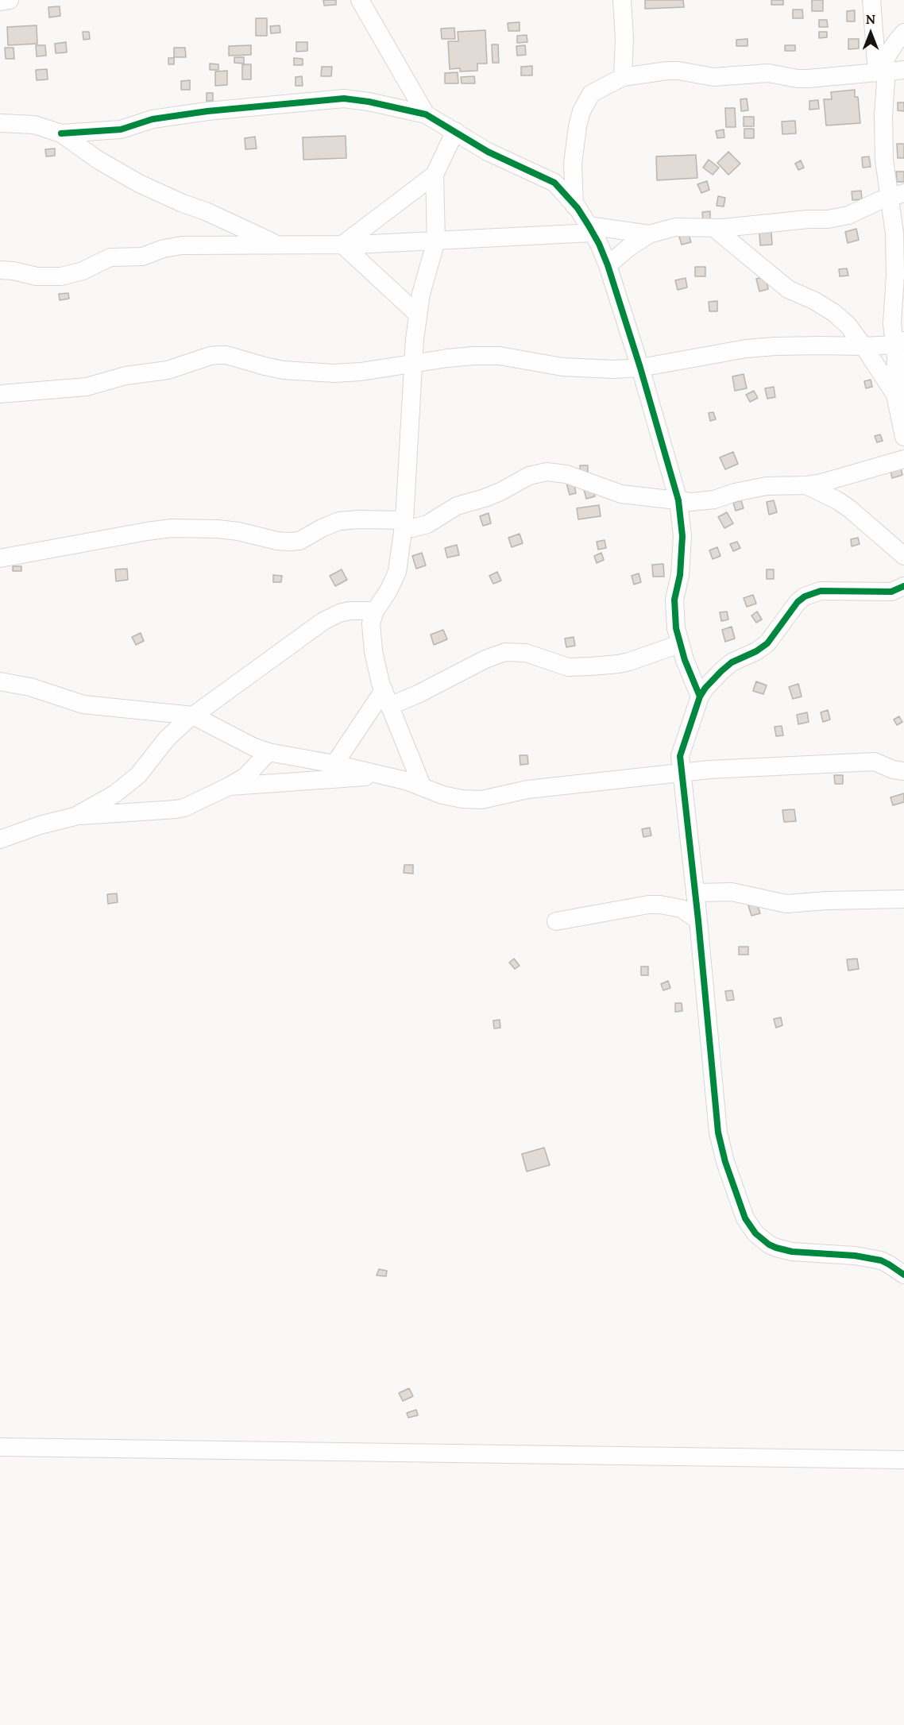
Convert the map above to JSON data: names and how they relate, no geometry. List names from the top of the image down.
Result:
{
  "north": "top"
}
